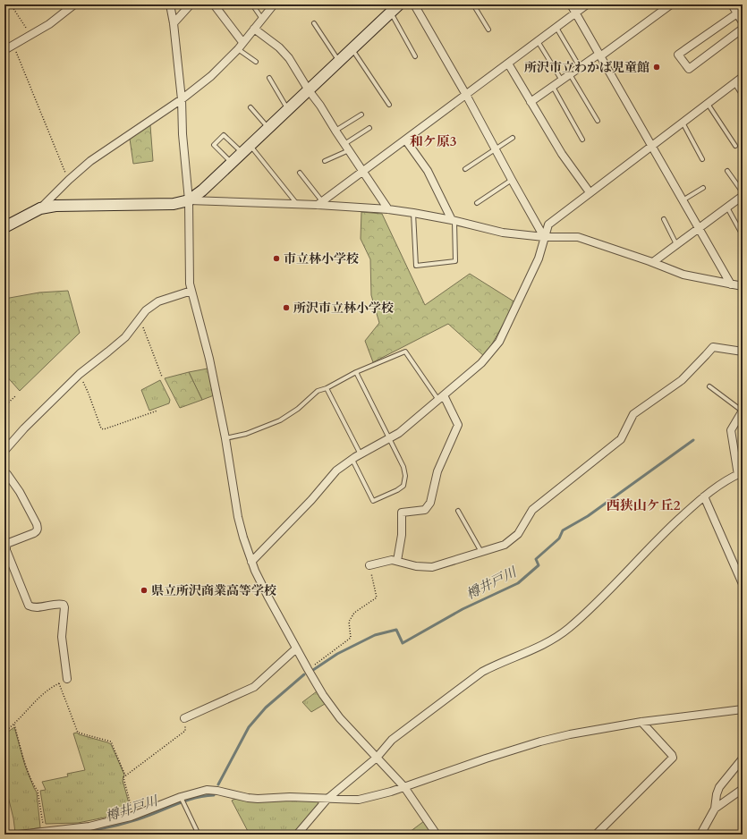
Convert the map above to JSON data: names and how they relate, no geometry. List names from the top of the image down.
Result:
{
  "districts": ["和ケ原3", "西狭山ケ丘2"],
  "water": ["樽井戸川"],
  "places": [
    "所沢市立わかば児童館",
    "市立林小学校",
    "所沢市立林小学校",
    "県立所沢商業高等学校"
  ]
}
